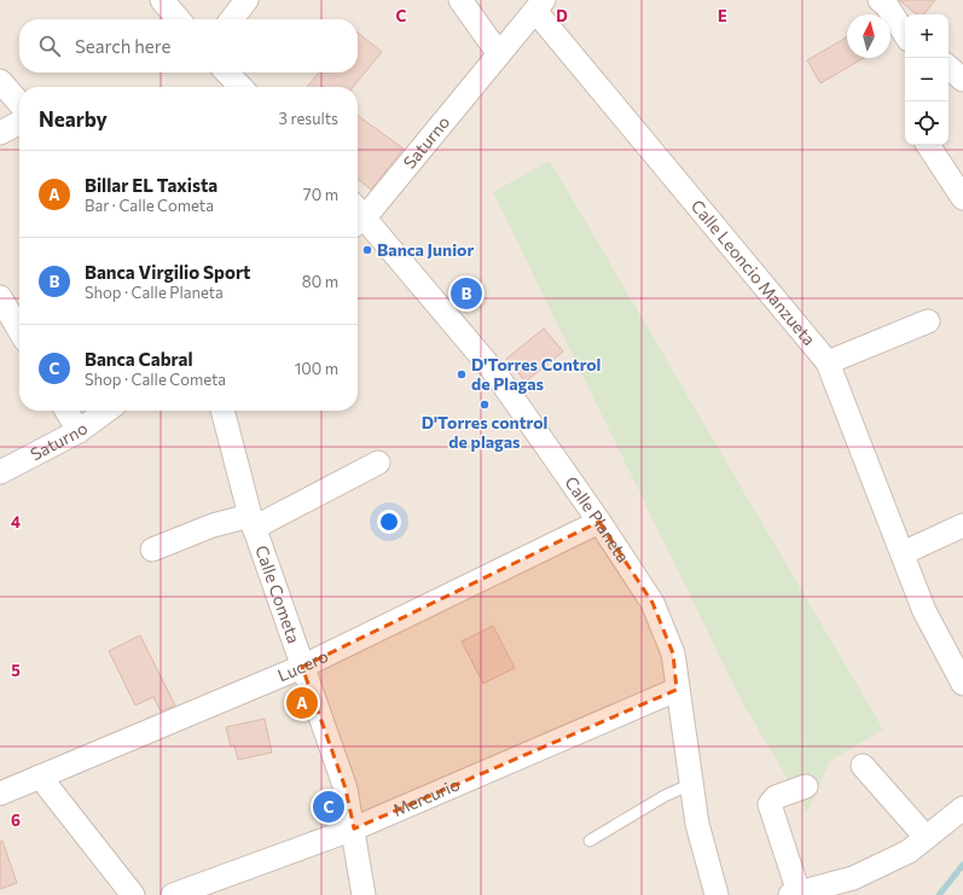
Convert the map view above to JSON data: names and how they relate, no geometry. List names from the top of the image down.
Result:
{
  "streets": {
    "street": [
      "Saturno",
      "Calle Leoncio Manzueta",
      "Calle Planeta",
      "Calle Cometa",
      "Lucero",
      "Mercurio"
    ]
  },
  "crossings": [
    ["Saturno", "Calle Leoncio Manzueta"],
    ["Calle Planeta", "Lucero"],
    ["Calle Planeta", "Mercurio"],
    ["Calle Cometa", "Lucero"],
    ["Calle Cometa", "Mercurio"]
  ],
  "places": ["Banca Junior", "D'Torres Control de Plagas", "D'Torres control de plagas"],
  "north": "top",
  "page": {
    "map_buttons": ["+", "−"],
    "search": "Search here",
    "heading": ["Nearby", "3 results"],
    "list": [
      {
        "mark": "A",
        "name": "Billar EL Taxista",
        "note": "Bar · Calle Cometa",
        "value": "70 m"
      },
      {
        "mark": "B",
        "name": "Banca Virgilio Sport",
        "note": "Shop · Calle Planeta",
        "value": "80 m"
      },
      {
        "mark": "C",
        "name": "Banca Cabral",
        "note": "Shop · Calle Cometa",
        "value": "100 m"
      }
    ],
    "pins": ["B", "A", "C"]
  },
  "grid": {
    "columns": ["C", "D", "E"],
    "rows": ["4", "5", "6"]
  }
}
